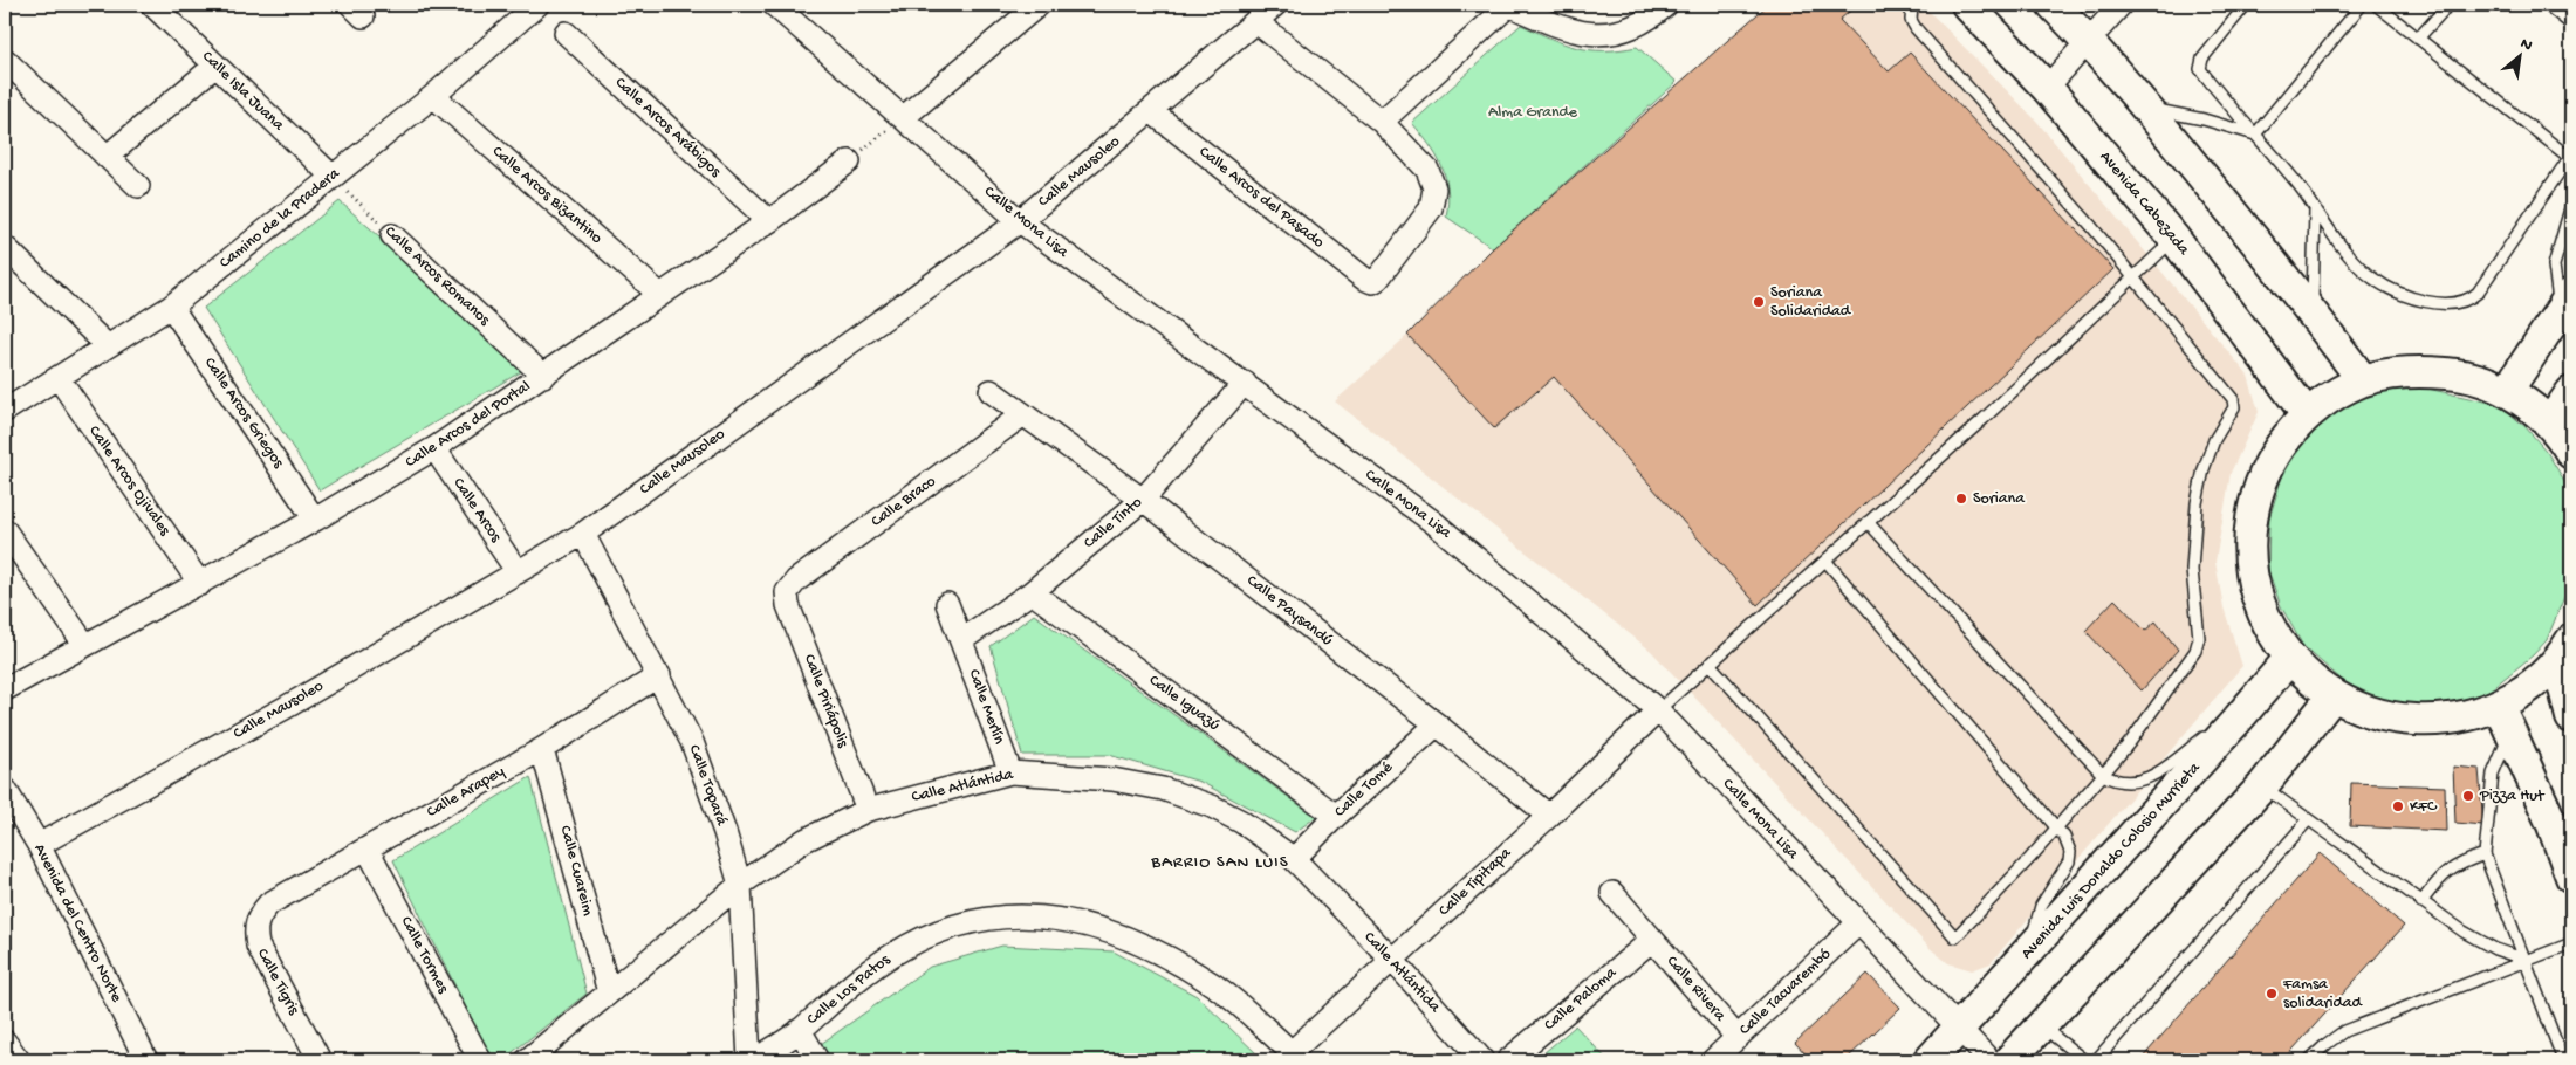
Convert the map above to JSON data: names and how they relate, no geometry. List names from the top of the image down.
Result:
{
  "streets": {
    "main road": ["Avenida Cabezada", "Avenida Luis Donaldo Colosio Murrieta"],
    "street": [
      "Calle Isla Juana",
      "Calle Arcos Arábigos",
      "Calle Mausoleo",
      "Calle Arcos Bizantino",
      "Calle Arcos del Pasado",
      "Camino de la Pradera",
      "Calle Mona Lisa",
      "Calle Arcos Romanos",
      "Calle Arcos Griegos",
      "Calle Arcos del Portal",
      "Calle Arcos Ojivales",
      "Calle Braco",
      "Calle Arcos",
      "Calle Tinto",
      "Calle Paysandú",
      "Calle Piriápolis",
      "Calle Iguazú",
      "Calle Merlín",
      "Calle Topará",
      "Calle Atlántida",
      "Calle Tomé",
      "Calle Arapey",
      "Calle Cuareim",
      "Calle Tipitapa",
      "Avenida del Centro Norte",
      "Calle Tormes",
      "Calle Tigris",
      "Calle Rivera",
      "Calle Los Patos",
      "Calle Tacuarembó",
      "Calle Paloma"
    ]
  },
  "crossings": [
    ["Calle Isla Juana", "Camino de la Pradera"],
    ["Calle Isla Juana", "Calle Arcos Romanos"],
    ["Calle Arcos Arábigos", "Calle Arcos del Portal"],
    ["Calle Mausoleo", "Calle Arcos del Pasado"],
    ["Calle Mausoleo", "Calle Mona Lisa"],
    ["Calle Mausoleo", "Calle Arcos"],
    ["Calle Mausoleo", "Calle Topará"],
    ["Calle Mausoleo", "Avenida del Centro Norte"],
    ["Calle Arcos Bizantino", "Camino de la Pradera"],
    ["Calle Arcos Bizantino", "Calle Arcos del Portal"],
    ["Camino de la Pradera", "Calle Arcos Romanos"],
    ["Camino de la Pradera", "Calle Arcos Griegos"],
    ["Camino de la Pradera", "Calle Arcos Ojivales"],
    ["Calle Mona Lisa", "Calle Tinto"],
    ["Calle Mona Lisa", "Avenida Luis Donaldo Colosio Murrieta"],
    ["Calle Mona Lisa", "Calle Tipitapa"],
    ["Calle Mona Lisa", "Calle Tacuarembó"],
    ["Calle Arcos Romanos", "Calle Arcos del Portal"],
    ["Calle Arcos Griegos", "Calle Arcos del Portal"],
    ["Calle Arcos del Portal", "Calle Arcos Ojivales"],
    ["Calle Arcos del Portal", "Calle Arcos"],
    ["Calle Braco", "Calle Paysandú"],
    ["Calle Braco", "Calle Piriápolis"],
    ["Calle Tinto", "Calle Paysandú"],
    ["Calle Tinto", "Calle Iguazú"],
    ["Calle Tinto", "Calle Merlín"],
    ["Calle Paysandú", "Calle Tomé"],
    ["Calle Paysandú", "Calle Tipitapa"],
    ["Calle Piriápolis", "Calle Atlántida"],
    ["Calle Iguazú", "Calle Tomé"],
    ["Calle Merlín", "Calle Atlántida"],
    ["Calle Topará", "Calle Atlántida"],
    ["Calle Topará", "Calle Arapey"],
    ["Calle Atlántida", "Calle Tomé"],
    ["Calle Atlántida", "Calle Cuareim"],
    ["Calle Atlántida", "Calle Tipitapa"],
    ["Calle Arapey", "Calle Cuareim"],
    ["Calle Arapey", "Calle Tormes"],
    ["Calle Arapey", "Calle Tigris"],
    ["Calle Tipitapa", "Calle Los Patos"],
    ["Calle Rivera", "Calle Tacuarembó"],
    ["Calle Rivera", "Calle Paloma"]
  ],
  "districts": ["BARRIO SAN LUIS"],
  "parks": ["Alma Grande"],
  "places": [
    "Soriana Solidaridad",
    "Soriana",
    "Pizza Hut",
    "KFC",
    "Famsa solidaridad"
  ],
  "north": "top right"
}
